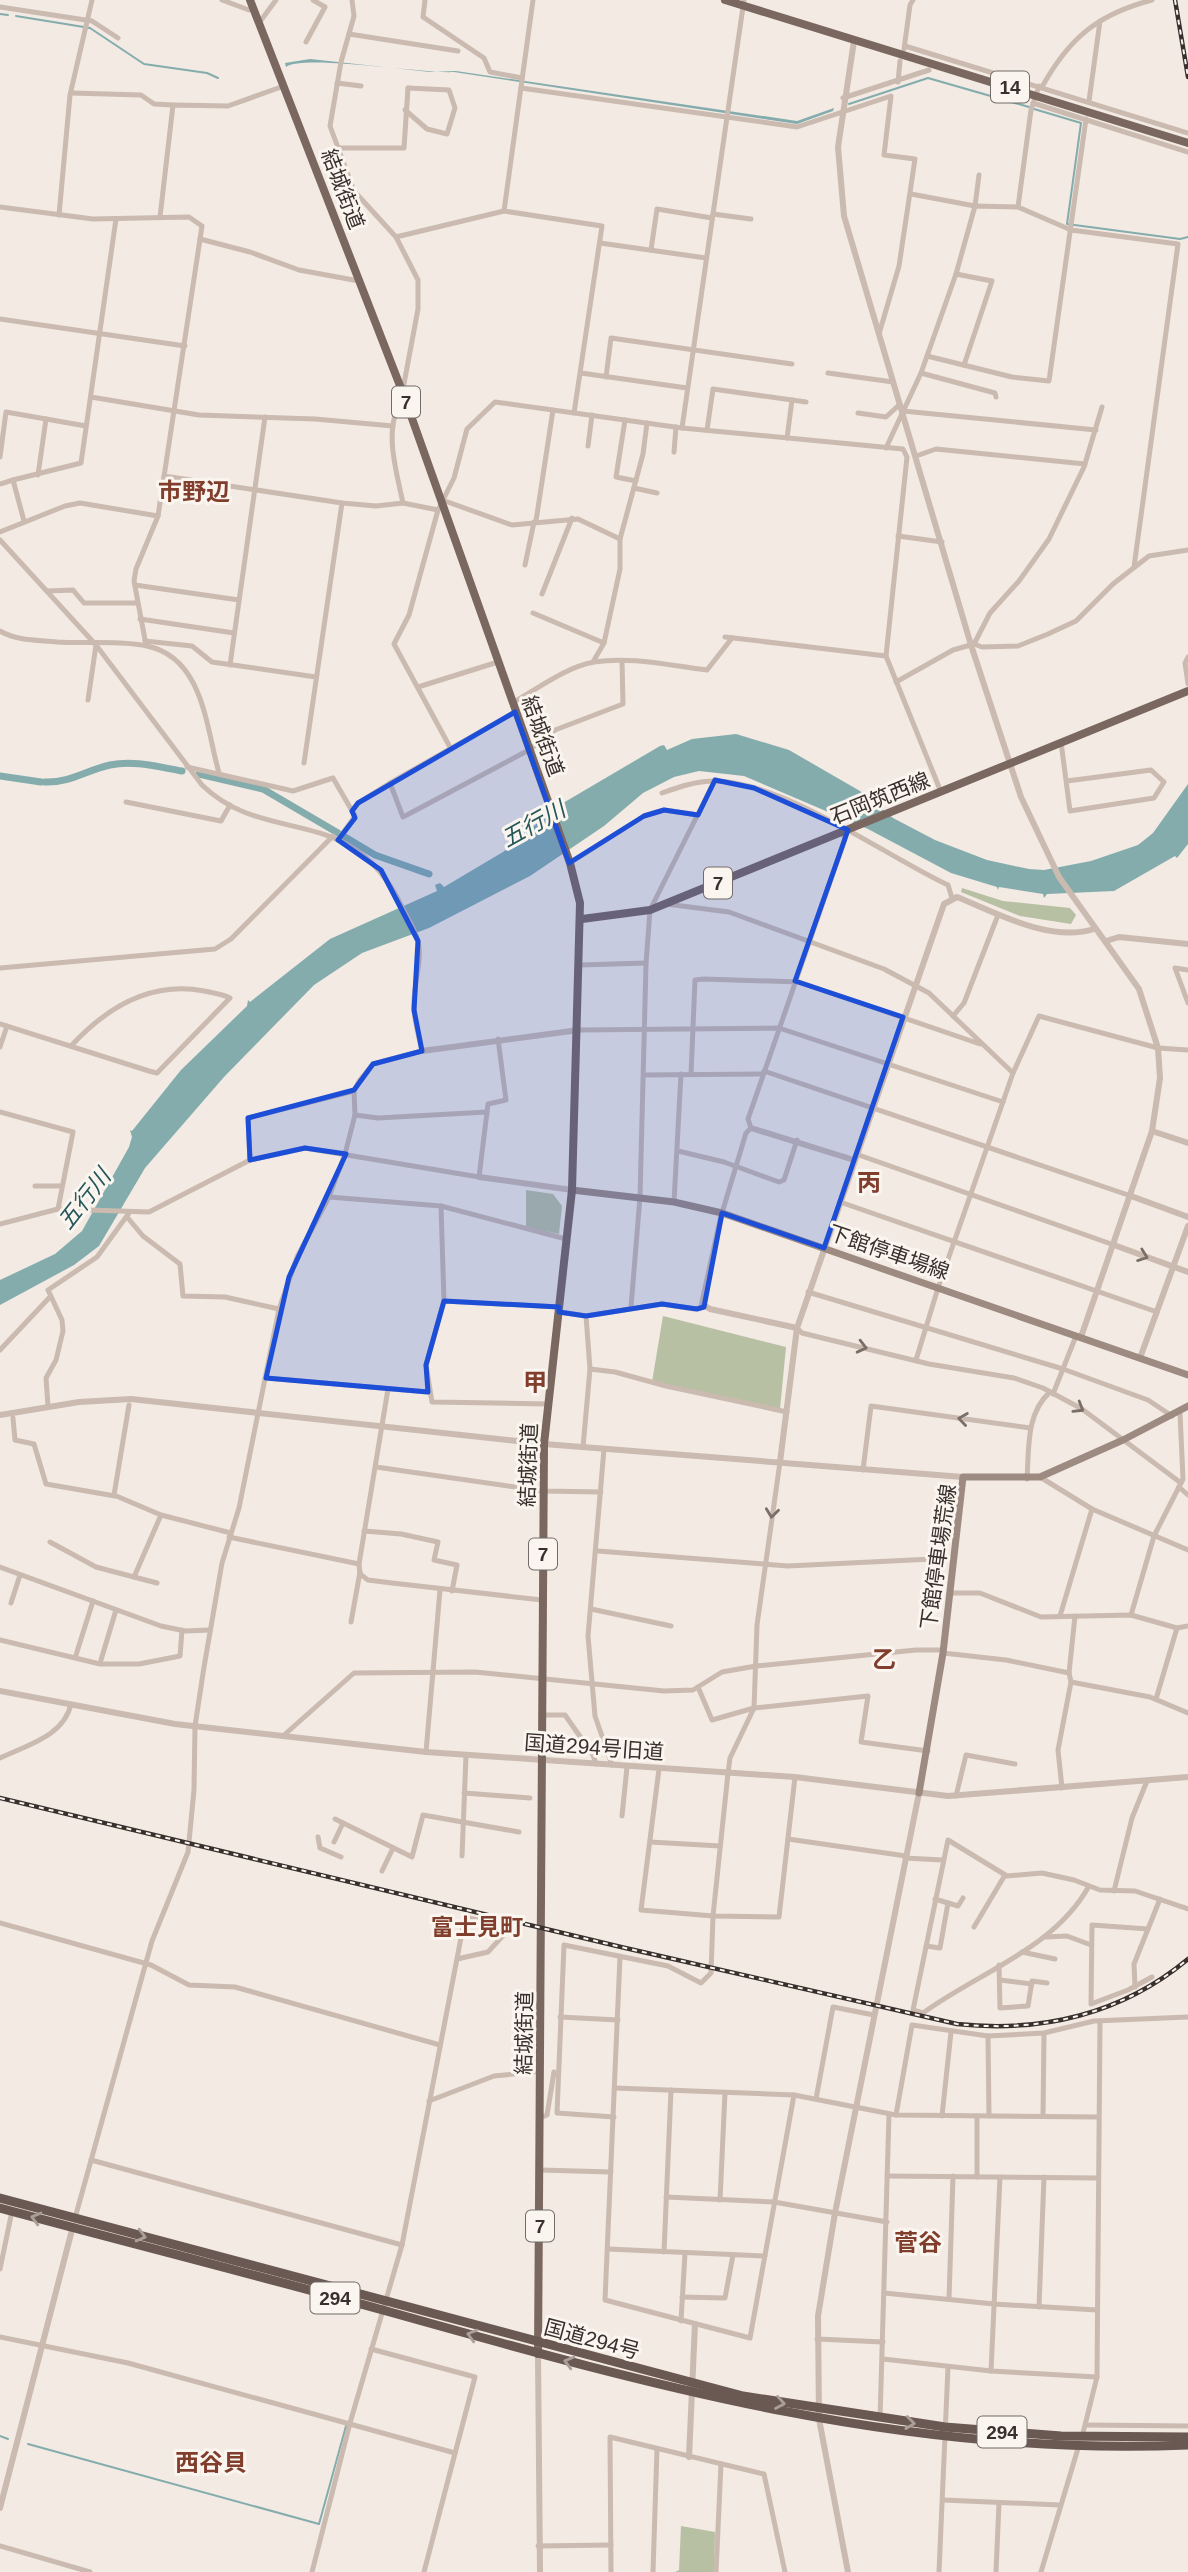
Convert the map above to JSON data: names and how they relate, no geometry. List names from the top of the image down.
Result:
{
  "streets": {
    "highway": ["294", "国道294号"],
    "main road": [
      "14",
      "結城街道",
      "7",
      "石岡筑西線",
      "下館停車場線",
      "下館停車場荒線"
    ],
    "street": ["国道294号旧道"]
  },
  "crossings": [
    ["結城街道", "石岡筑西線"],
    ["結城街道", "下館停車場線"],
    ["結城街道", "国道294号旧道"],
    ["結城街道", "国道294号"],
    ["下館停車場荒線", "国道294号旧道"]
  ],
  "districts": [
    "市野辺",
    "丙",
    "甲",
    "乙",
    "富士見町",
    "菅谷",
    "西谷貝"
  ],
  "water": ["五行川"]
}
